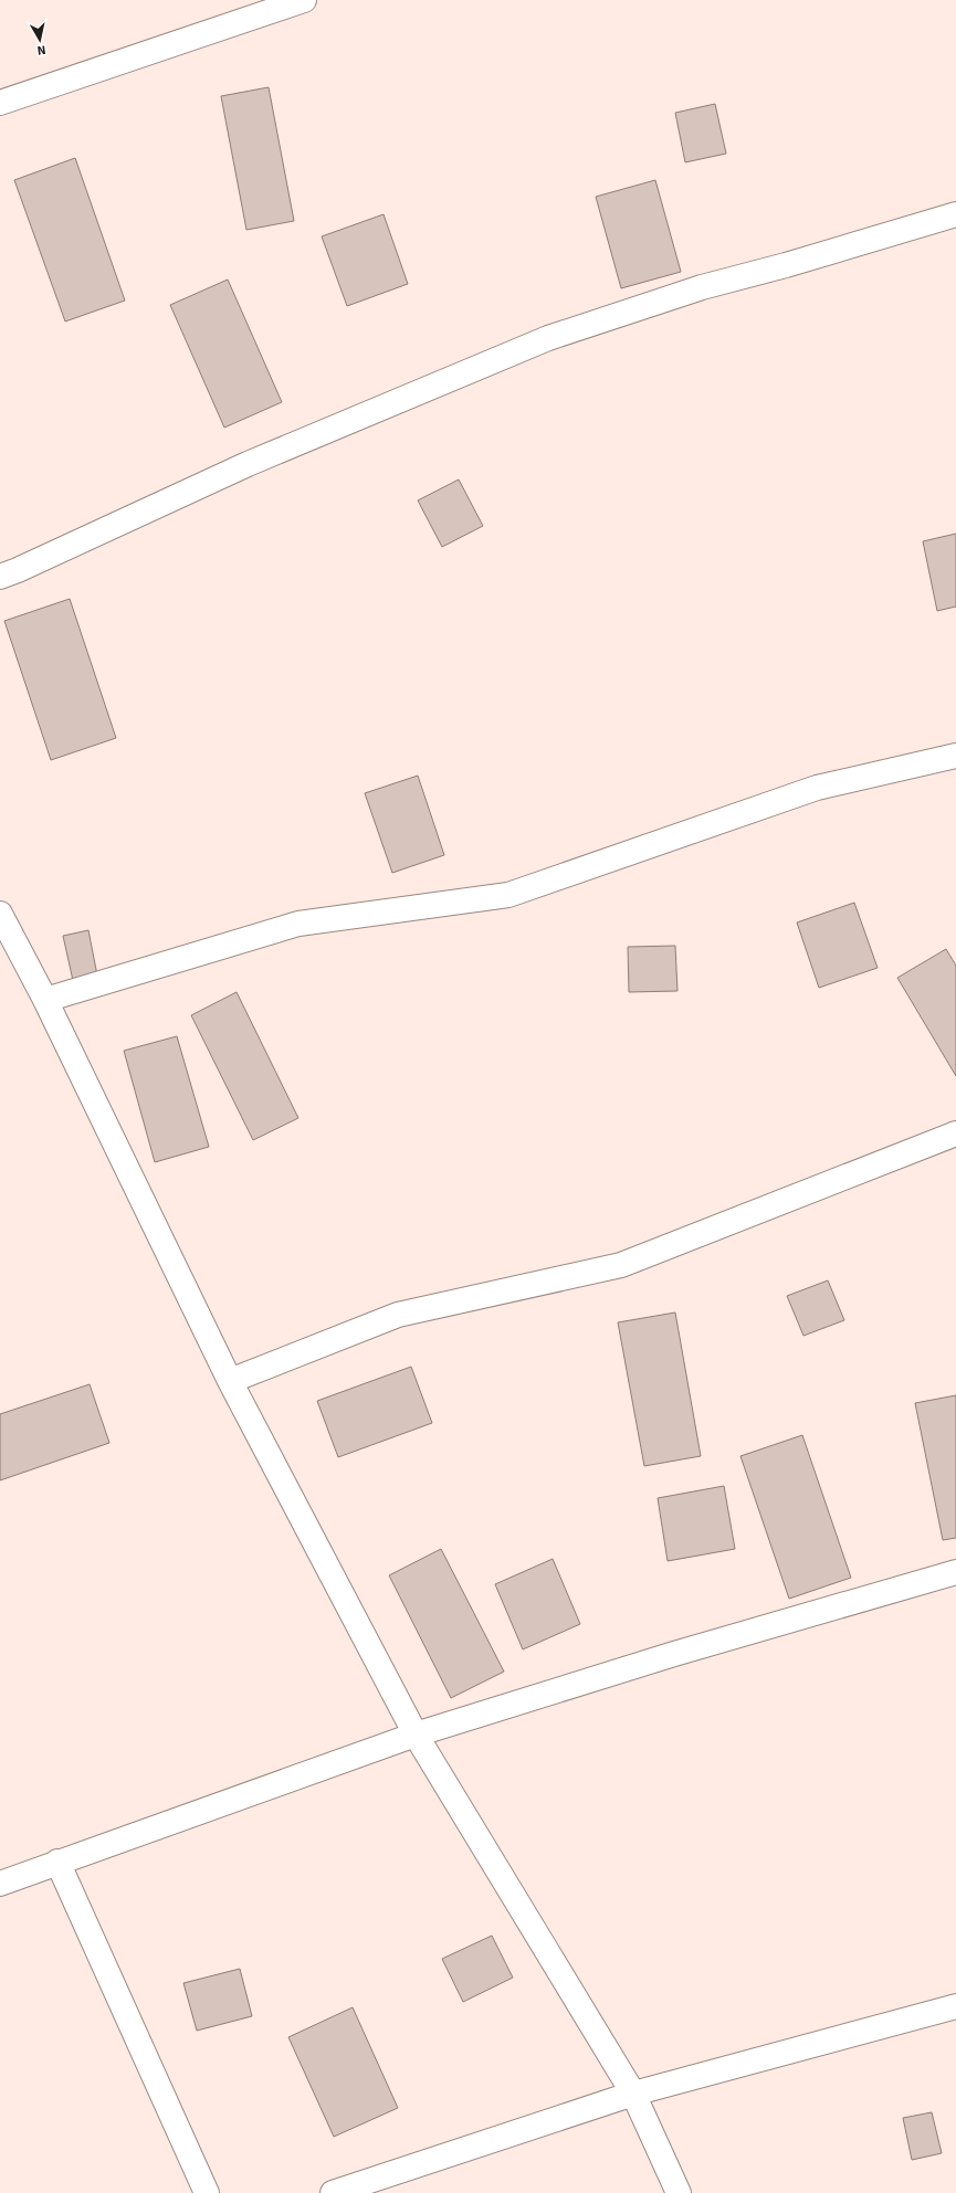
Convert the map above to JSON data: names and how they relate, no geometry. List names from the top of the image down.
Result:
{
  "north": "bottom"
}
